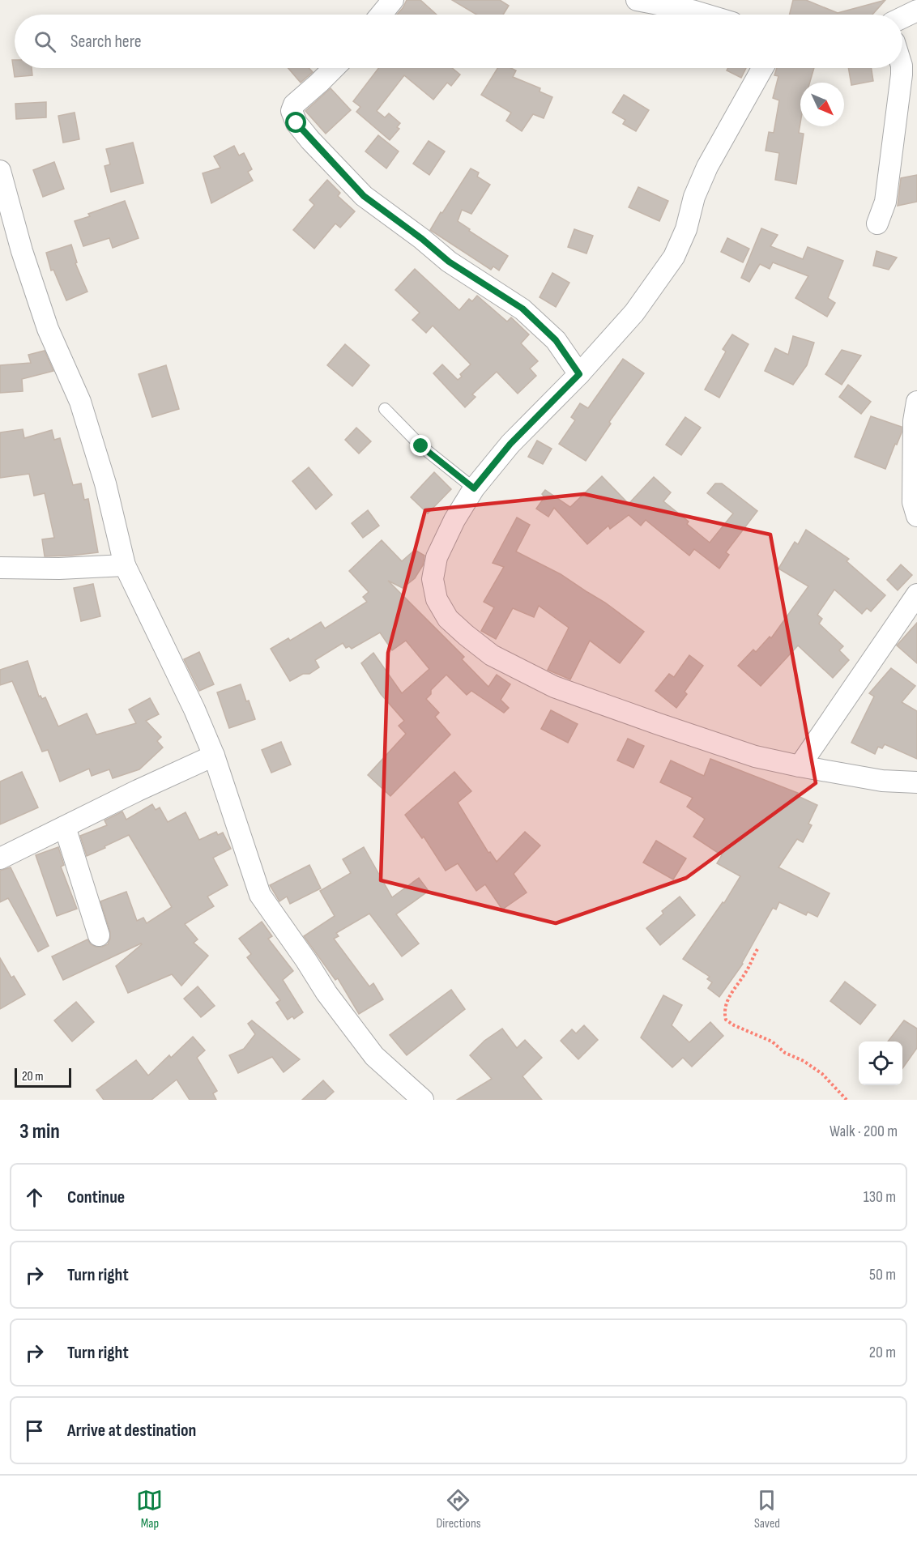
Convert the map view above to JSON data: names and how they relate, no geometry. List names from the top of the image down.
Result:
{
  "scale_bar": "20 m",
  "north": "bottom right",
  "page": {
    "search": "Search here",
    "scale": "20 m",
    "heading": ["3 min", "Walk · 200 m"],
    "list": [
      ["Continue", "130 m"],
      ["Turn right", "50 m"],
      ["Turn right", "20 m"],
      "Arrive at destination"
    ],
    "nav": ["Map", "Directions", "Saved"]
  }
}
